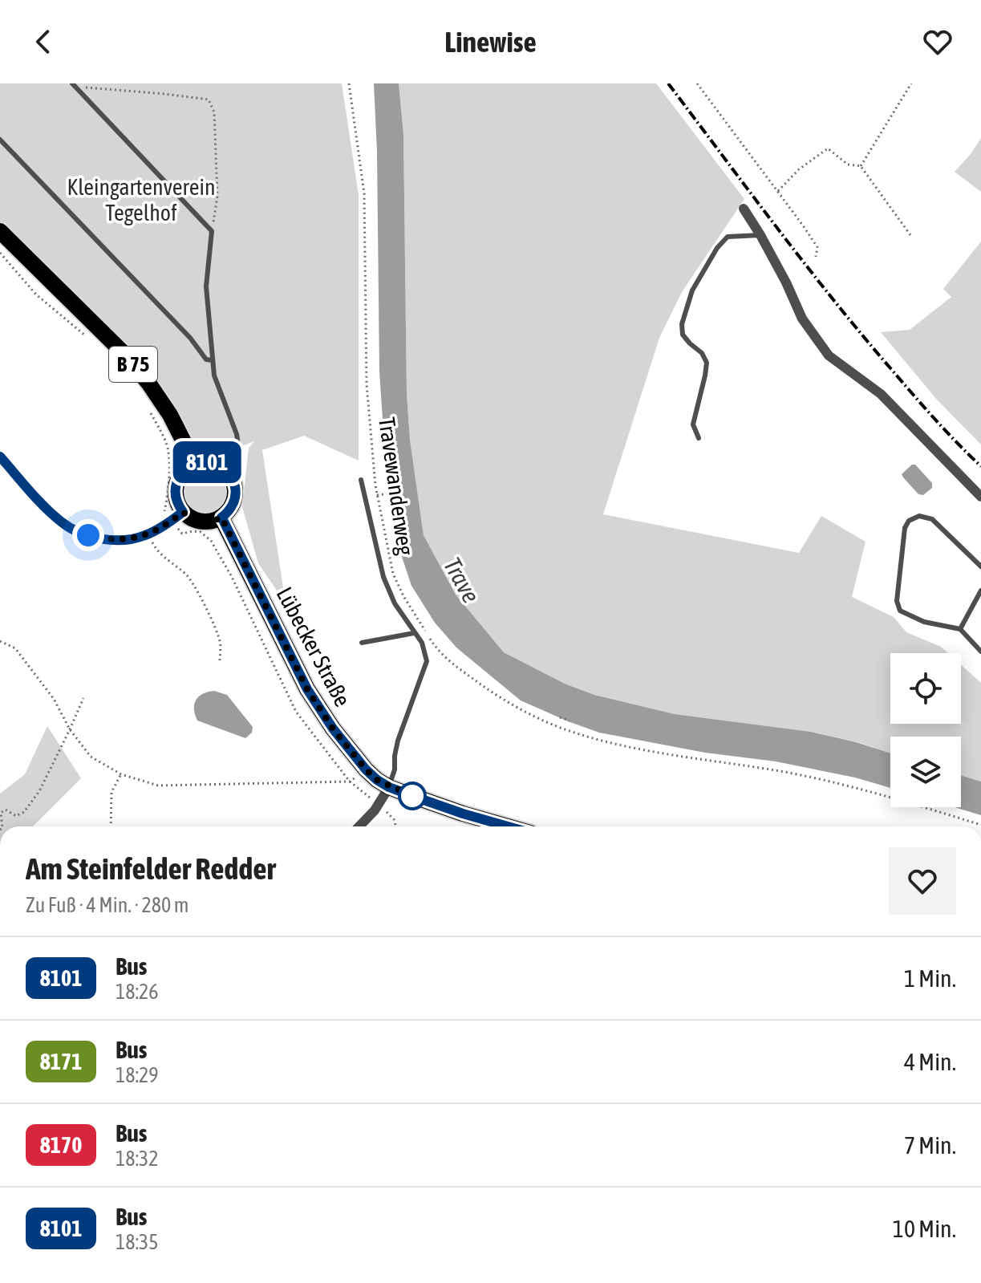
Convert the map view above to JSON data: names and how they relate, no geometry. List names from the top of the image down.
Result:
{
  "streets": {
    "main road": ["B 75", "Lübecker Straße"],
    "path": ["Travewanderweg"]
  },
  "crossings": [
    ["B 75", "Lübecker Straße"]
  ],
  "water": ["Trave"],
  "parks": ["Kleingartenverein Tegelhof"],
  "lines": ["bus line 8101"],
  "page": {
    "header": "Linewise",
    "on_map": "8101",
    "heading": ["Am Steinfelder Redder", "Zu Fuß · 4 Min. · 280 m"],
    "list": [
      {
        "mark": "8101",
        "name": "Bus",
        "note": "18:26",
        "value": "1 Min."
      },
      {
        "mark": "8171",
        "name": "Bus",
        "note": "18:29",
        "value": "4 Min."
      },
      {
        "mark": "8170",
        "name": "Bus",
        "note": "18:32",
        "value": "7 Min."
      },
      {
        "mark": "8101",
        "name": "Bus",
        "note": "18:35",
        "value": "10 Min."
      }
    ]
  }
}
